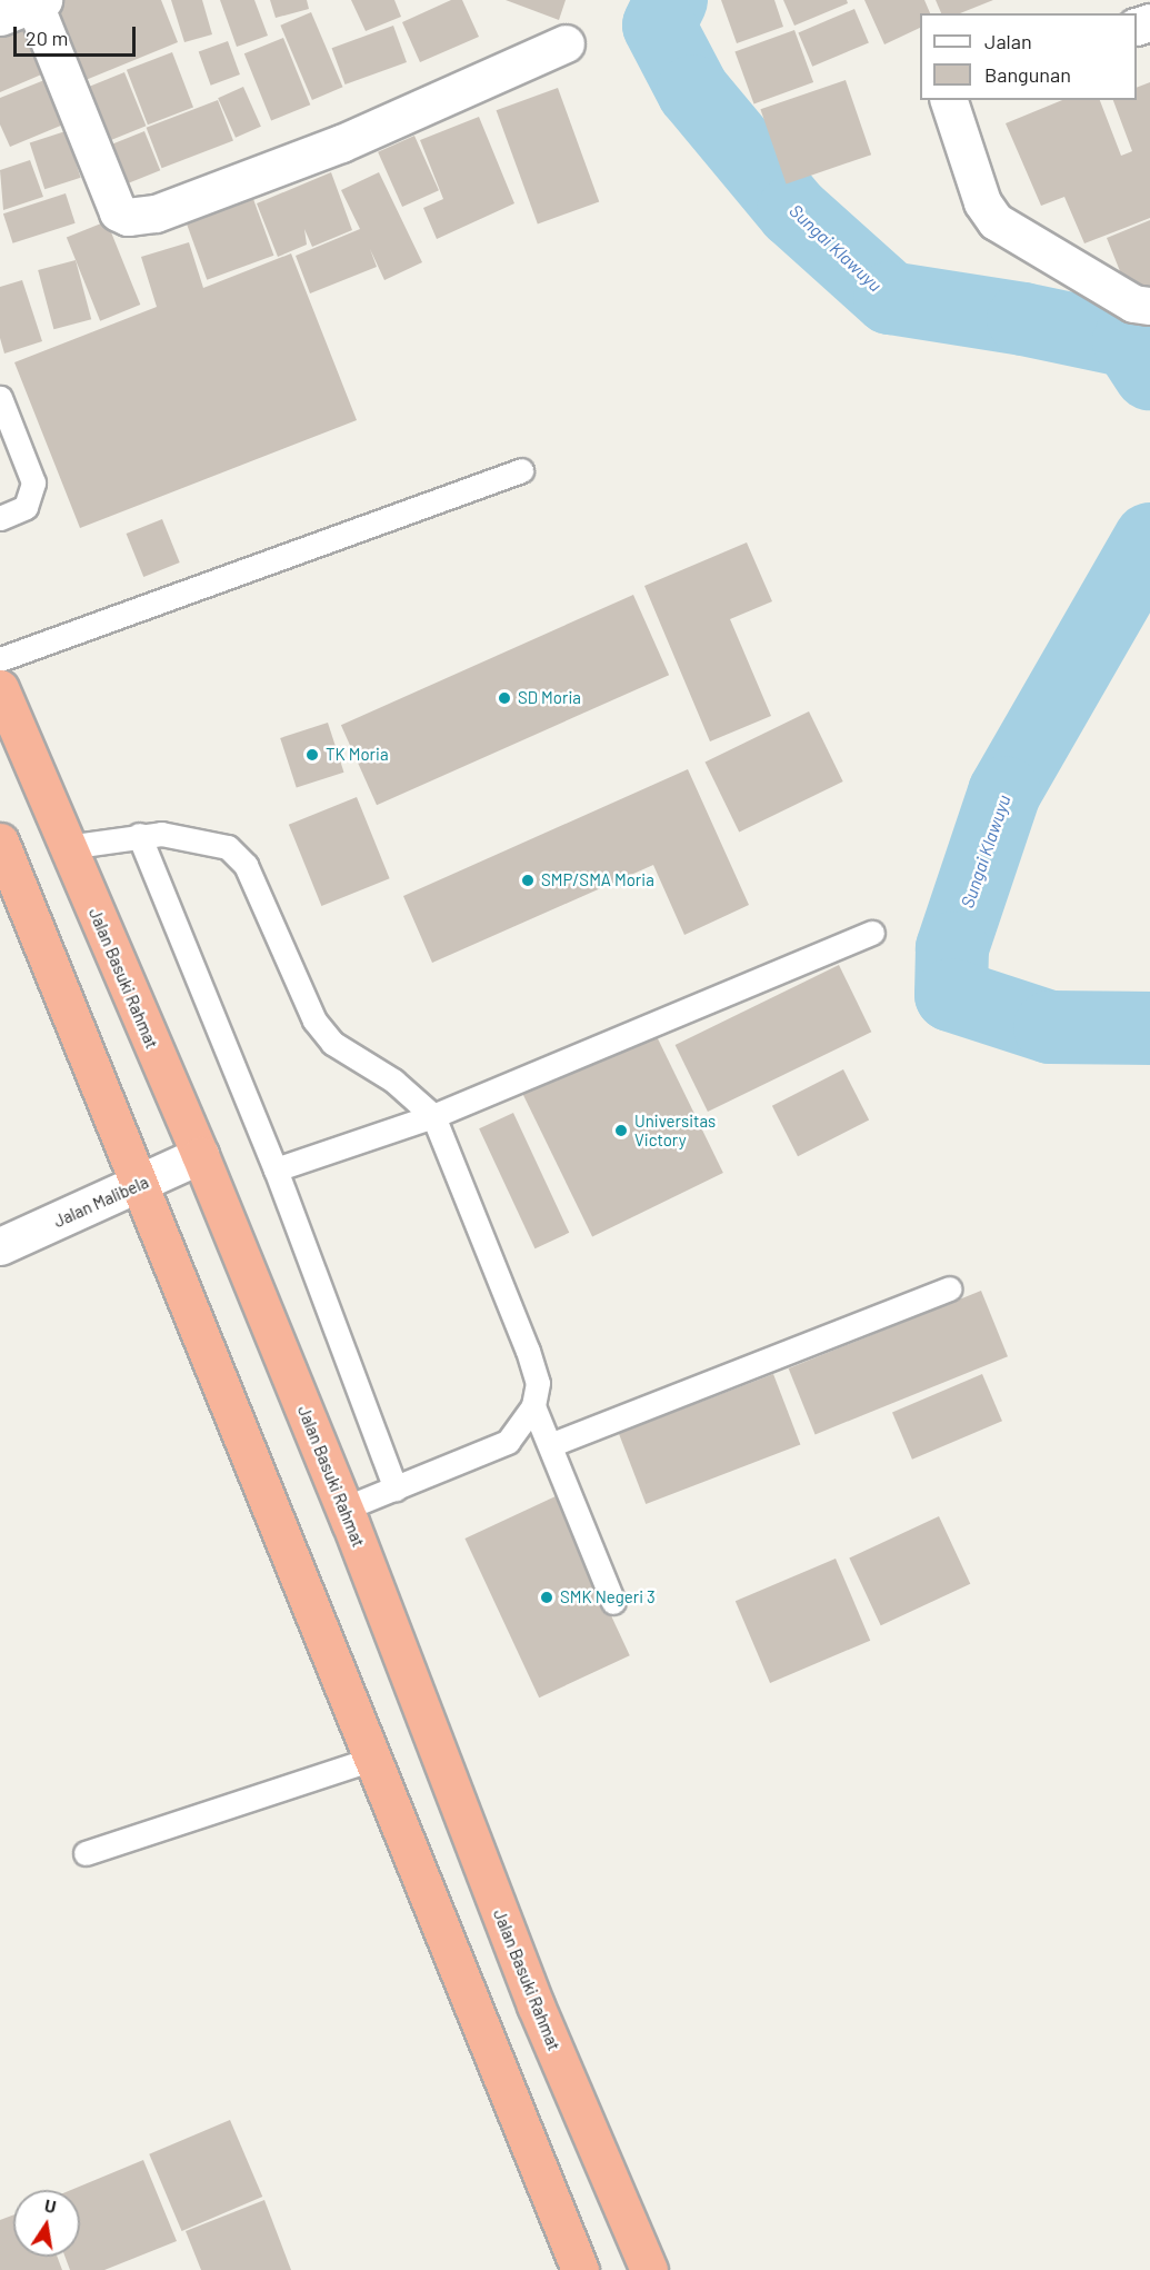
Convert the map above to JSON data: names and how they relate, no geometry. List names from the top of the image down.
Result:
{
  "streets": {
    "highway": ["Jalan Basuki Rahmat"],
    "street": ["Jalan Malibela"]
  },
  "crossings": [
    ["Jalan Basuki Rahmat", "Jalan Malibela"]
  ],
  "water": ["Sungai Klawuyu"],
  "places": [
    "SD Moria",
    "TK Moria",
    "SMP/SMA Moria",
    "Universitas Victory",
    "SMK Negeri 3"
  ],
  "legend": ["Jalan", "Bangunan"],
  "scale_bar": "20 m",
  "north": "top"
}
